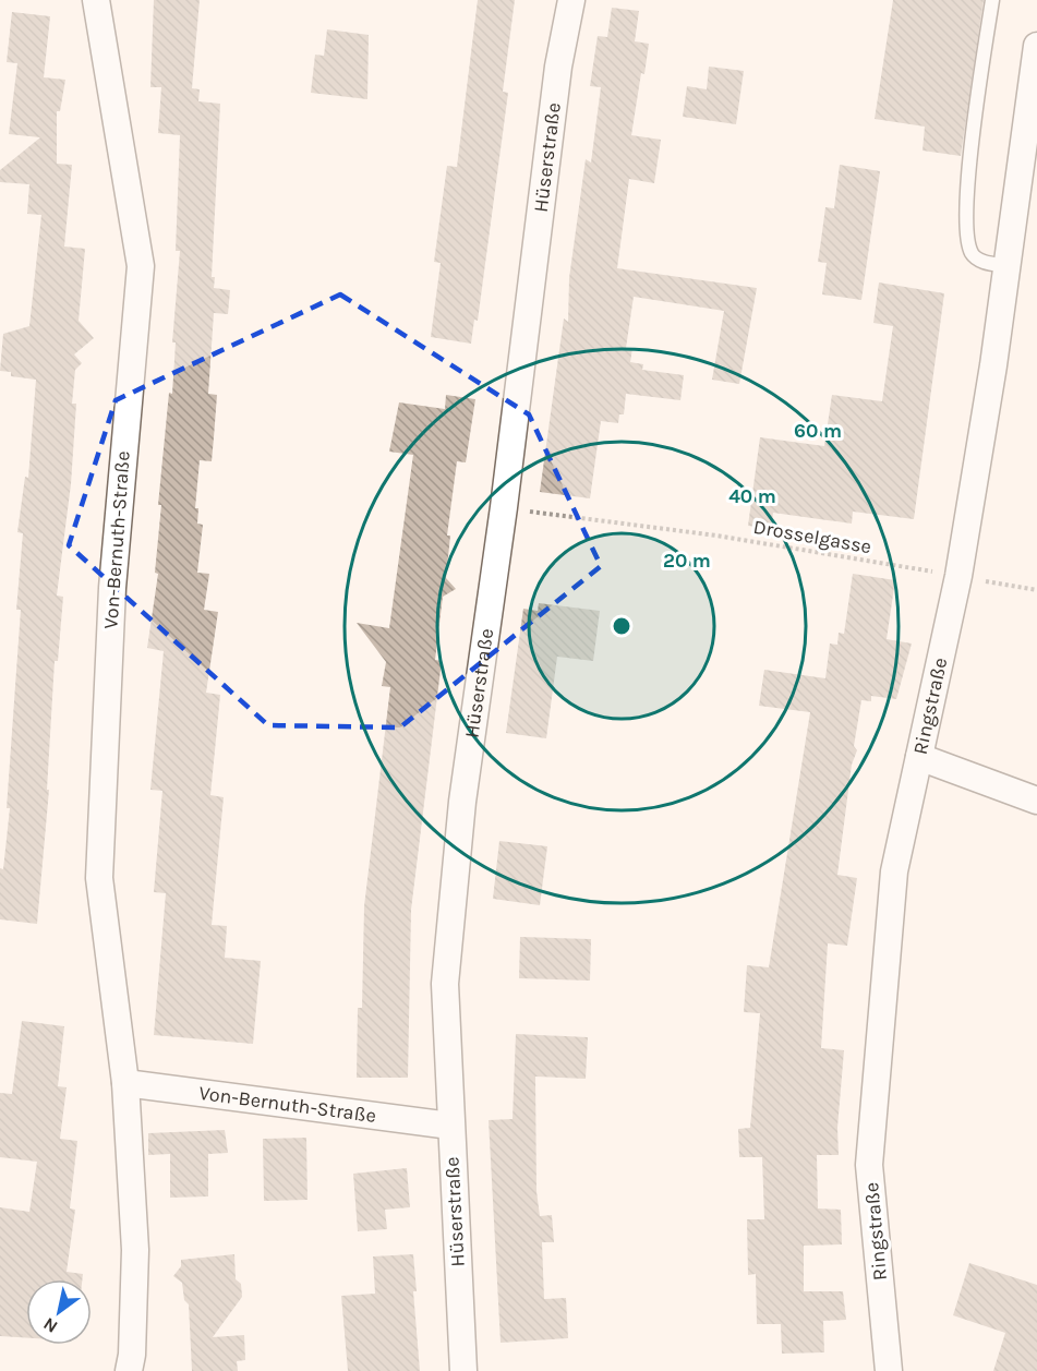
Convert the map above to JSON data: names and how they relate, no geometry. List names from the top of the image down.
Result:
{
  "streets": {
    "street": ["Hüserstraße", "Von-Bernuth-Straße", "Ringstraße"],
    "path": ["Drosselgasse"]
  },
  "crossings": [
    ["Hüserstraße", "Drosselgasse"],
    ["Hüserstraße", "Von-Bernuth-Straße"],
    ["Drosselgasse", "Ringstraße"]
  ],
  "north": "bottom left",
  "rings": ["60 m", "40 m", "20 m"]
}
